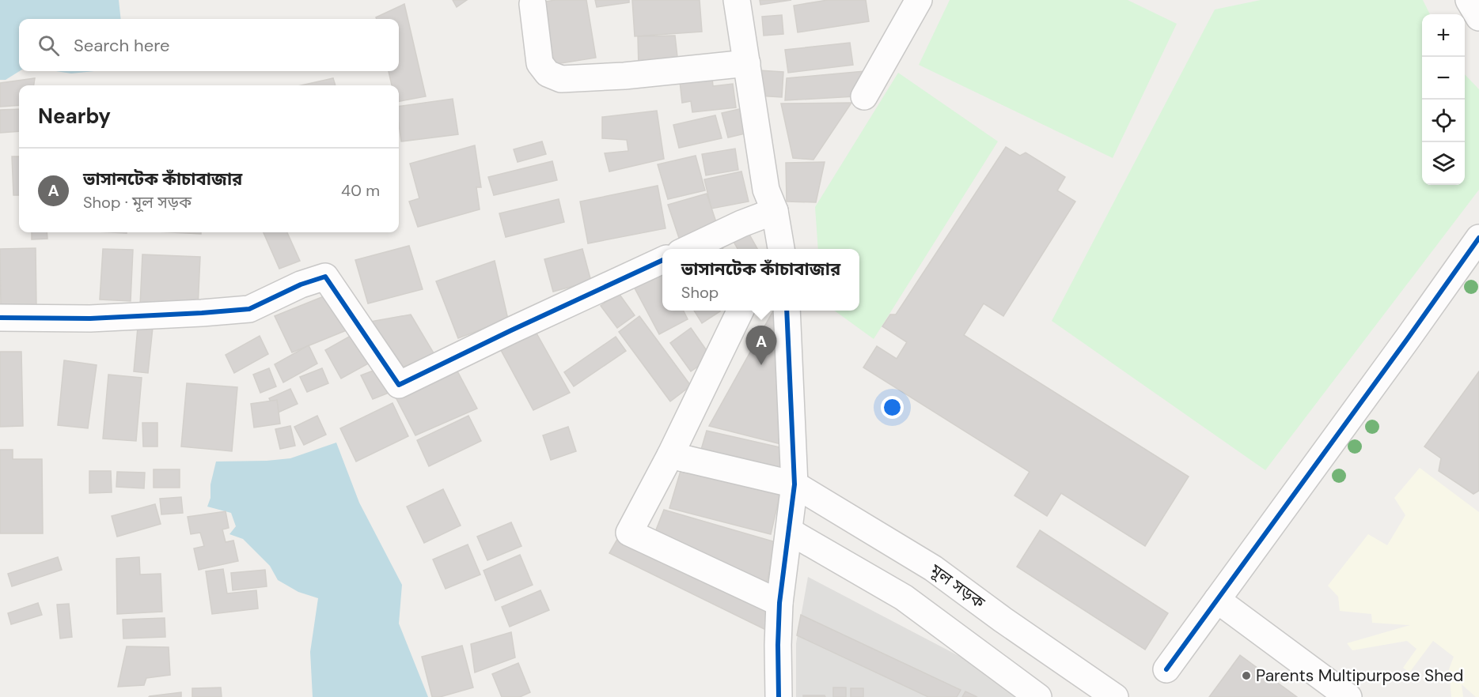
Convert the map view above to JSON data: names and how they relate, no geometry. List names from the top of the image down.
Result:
{
  "streets": {
    "street": ["মূল সড়ক"]
  },
  "places": ["Parents Multipurpose Shed"],
  "page": {
    "map_buttons": ["+", "−"],
    "search": "Search here",
    "heading": "Nearby",
    "list": [
      {
        "mark": "A",
        "name": "ভাসানটেক কাঁচাবাজার",
        "note": "Shop · মূল সড়ক",
        "value": "40 m"
      }
    ],
    "popup": ["ভাসানটেক কাঁচাবাজার", "Shop"],
    "pins": "A"
  }
}
